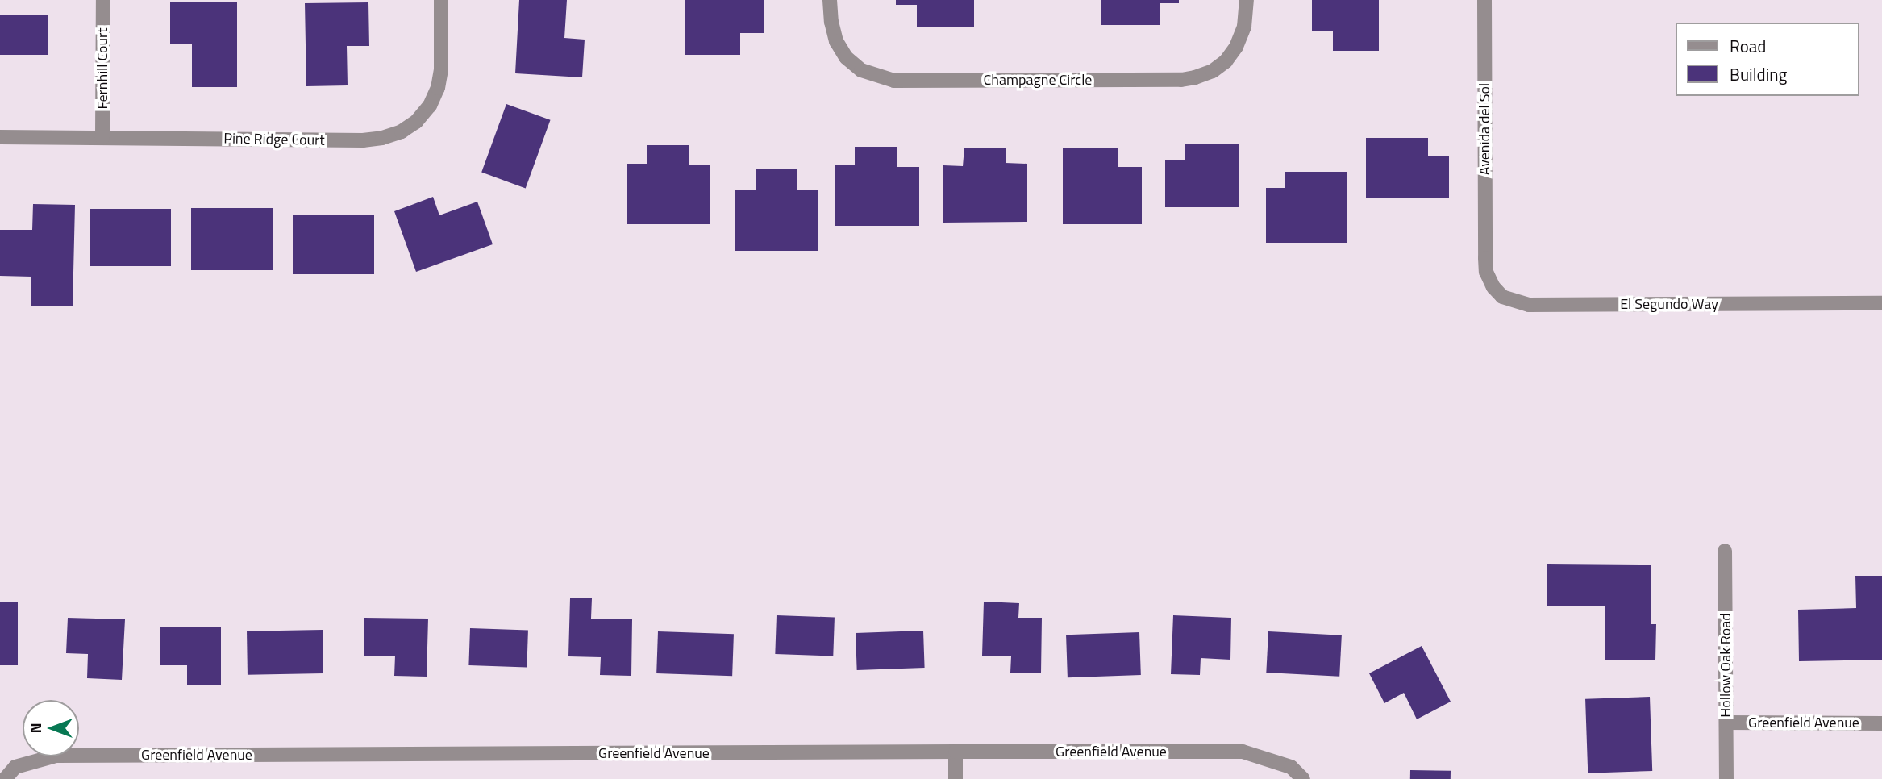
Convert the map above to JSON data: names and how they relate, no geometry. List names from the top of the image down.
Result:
{
  "streets": {
    "street": [
      "Fernhill Court",
      "Champagne Circle",
      "Avenida del Sol",
      "Pine Ridge Court",
      "El Segundo Way",
      "Hollow Oak Road",
      "Greenfield Avenue"
    ]
  },
  "crossings": [
    ["Fernhill Court", "Pine Ridge Court"],
    ["Avenida del Sol", "El Segundo Way"],
    ["Hollow Oak Road", "Greenfield Avenue"]
  ],
  "legend": ["Road", "Building"],
  "north": "left"
}
